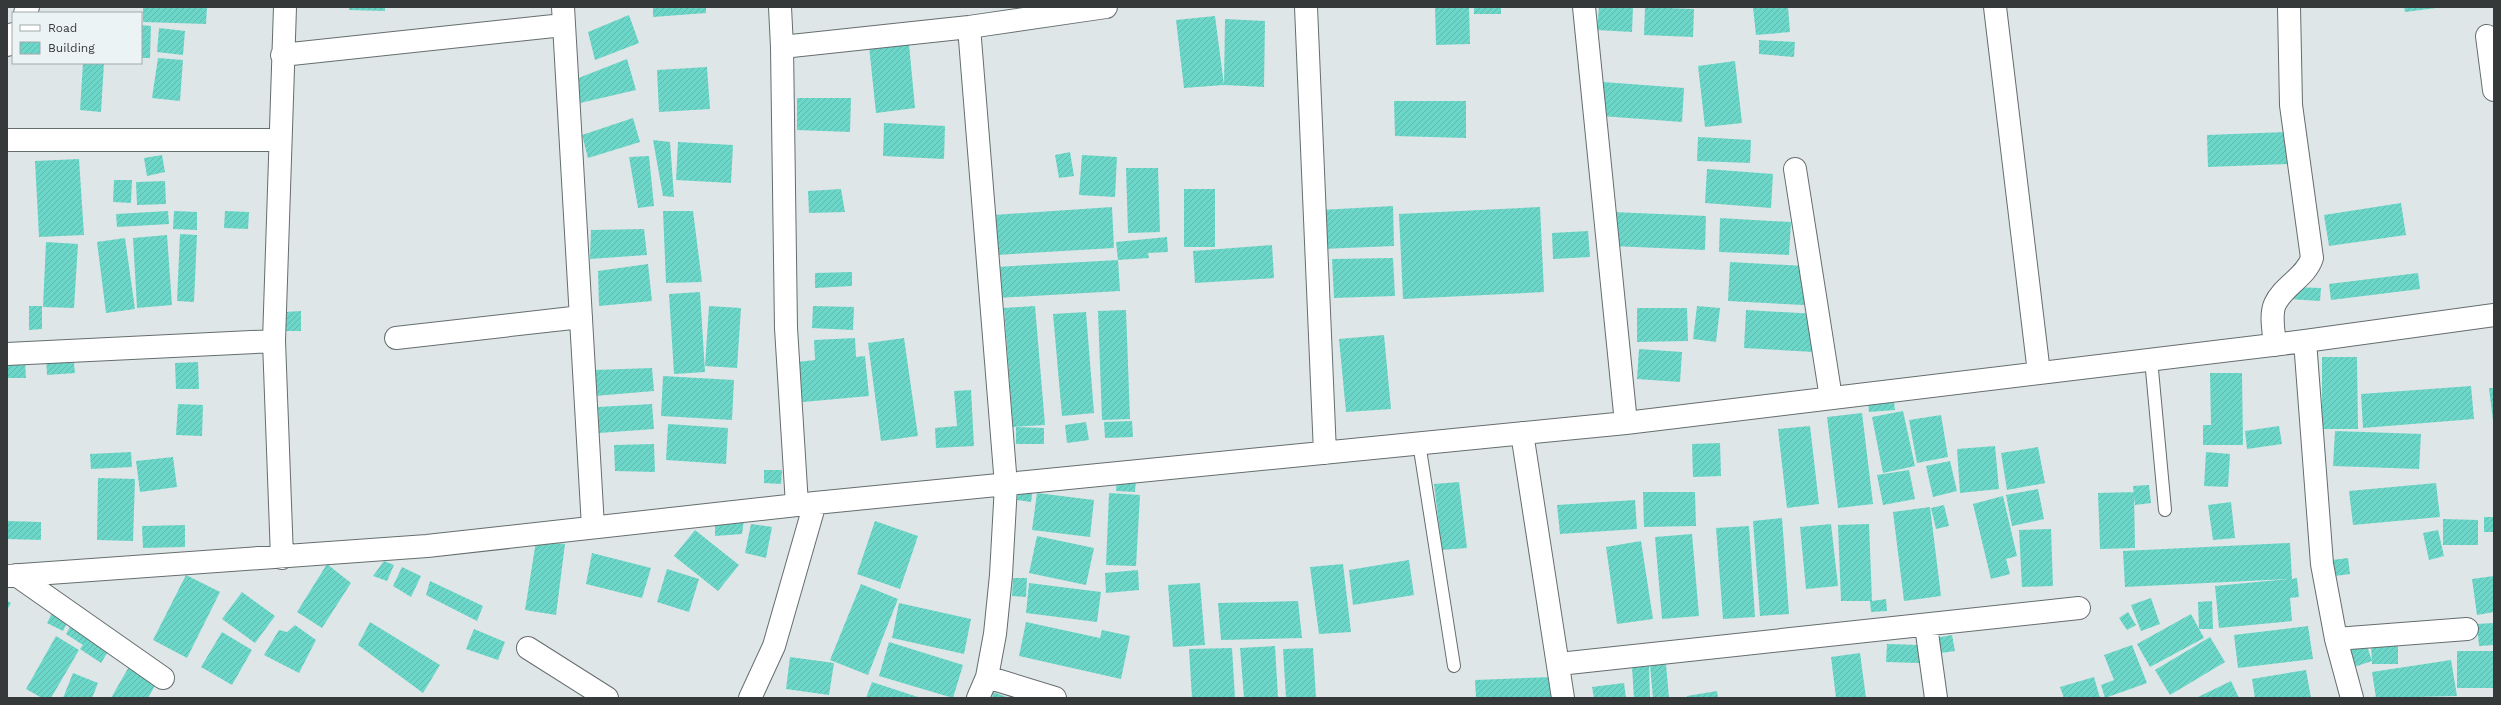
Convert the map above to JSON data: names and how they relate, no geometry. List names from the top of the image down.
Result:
{
  "legend": ["Road", "Building"]
}
